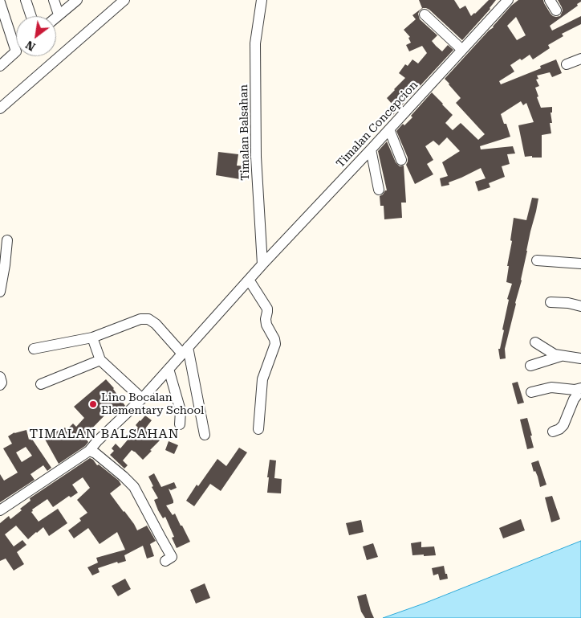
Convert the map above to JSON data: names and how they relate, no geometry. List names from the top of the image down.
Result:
{
  "streets": {
    "street": ["Timalan Concepcion", "Timalan Balsahan"]
  },
  "crossings": [
    ["Timalan Concepcion", "Timalan Balsahan"]
  ],
  "districts": ["TIMALAN BALSAHAN"],
  "places": ["Lino Bocalan Elementary School"],
  "north": "bottom left"
}
